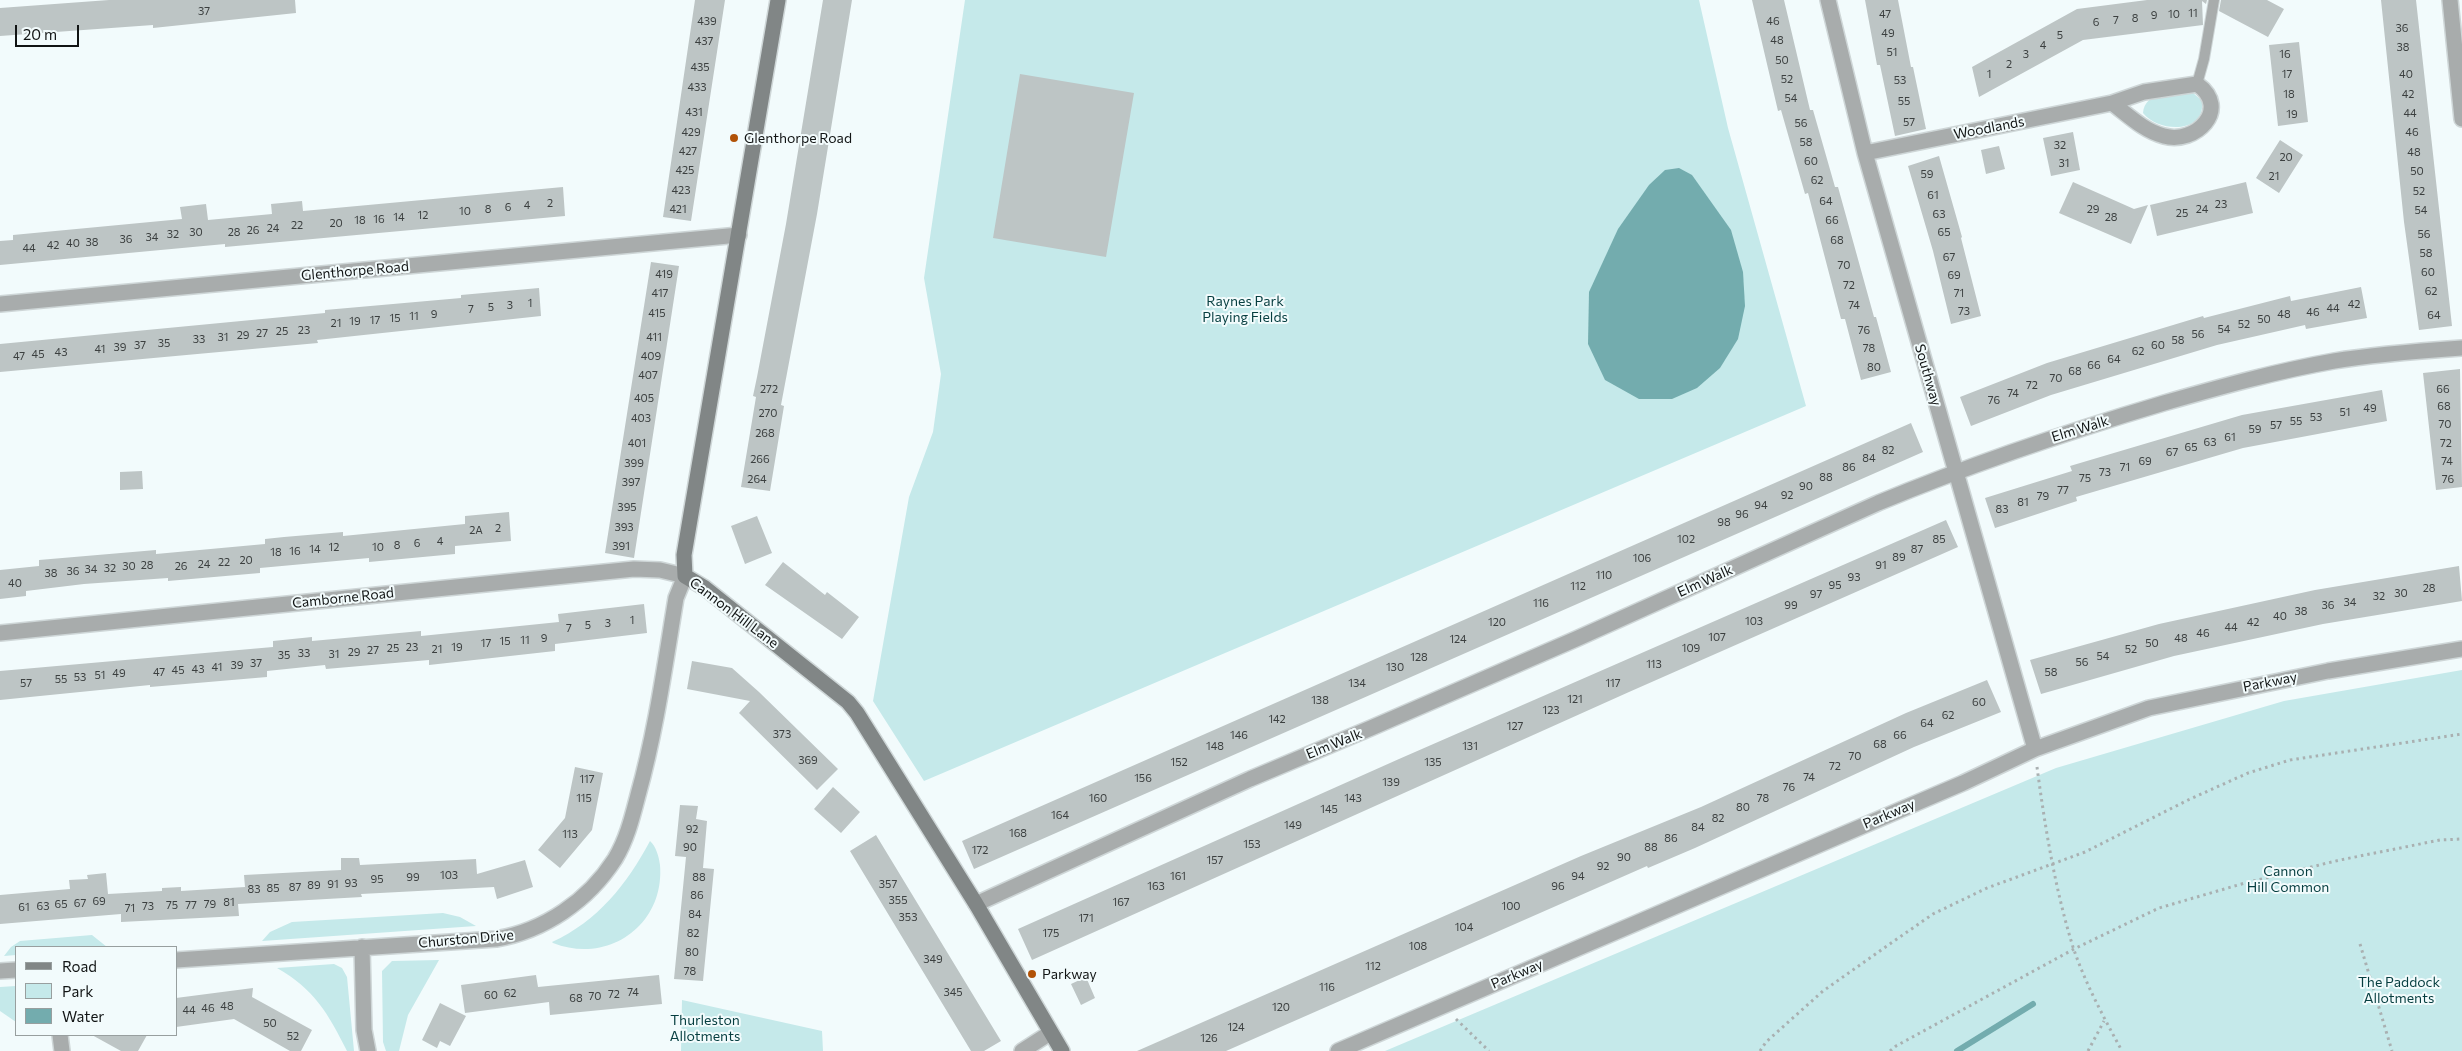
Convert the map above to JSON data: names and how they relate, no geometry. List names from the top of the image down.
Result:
{
  "streets": {
    "street": [
      "Woodlands",
      "Glenthorpe Road",
      "Southway",
      "Elm Walk",
      "Camborne Road",
      "Cannon Hill Lane",
      "Parkway",
      "Churston Drive"
    ]
  },
  "crossings": [
    ["Woodlands", "Southway"],
    ["Glenthorpe Road", "Cannon Hill Lane"],
    ["Southway", "Elm Walk"],
    ["Southway", "Parkway"],
    ["Elm Walk", "Cannon Hill Lane"],
    ["Camborne Road", "Cannon Hill Lane"],
    ["Camborne Road", "Churston Drive"],
    ["Cannon Hill Lane", "Churston Drive"]
  ],
  "parks": [
    "Raynes Park Playing Fields",
    "Cannon Hill Common",
    "The Paddock Allotments",
    "Thurleston Allotments"
  ],
  "places": ["Glenthorpe Road", "Parkway"],
  "house_numbers": [
    "37",
    "11",
    "47",
    "10",
    "9",
    "8",
    "7",
    "439",
    "46",
    "6",
    "36",
    "49",
    "5",
    "48",
    "437",
    "4",
    "38",
    "51",
    "3",
    "16",
    "50",
    "2",
    "435",
    "1",
    "17",
    "40",
    "52",
    "53",
    "433",
    "18",
    "42",
    "54",
    "55",
    "431",
    "44",
    "19",
    "57",
    "56",
    "429",
    "46",
    "58",
    "32",
    "427",
    "48",
    "20",
    "60",
    "31",
    "425",
    "50",
    "59",
    "21",
    "62",
    "423",
    "52",
    "61",
    "64",
    "2",
    "23",
    "4",
    "6",
    "8",
    "421",
    "29",
    "24",
    "54",
    "10",
    "25",
    "63",
    "12",
    "14",
    "28",
    "16",
    "18",
    "66",
    "20",
    "22",
    "24",
    "26",
    "30",
    "28",
    "65",
    "32",
    "56",
    "34",
    "36",
    "68",
    "38",
    "40",
    "42",
    "44",
    "58",
    "67",
    "70",
    "60",
    "419",
    "69",
    "72",
    "62",
    "417",
    "71",
    "1",
    "42",
    "3",
    "74",
    "5",
    "44",
    "7",
    "73",
    "46",
    "415",
    "9",
    "48",
    "64",
    "11",
    "15",
    "50",
    "17",
    "19",
    "21",
    "52",
    "54",
    "23",
    "76",
    "25",
    "27",
    "56",
    "29",
    "31",
    "411",
    "33",
    "58",
    "35",
    "37",
    "60",
    "39",
    "78",
    "41",
    "62",
    "43",
    "45",
    "47",
    "409",
    "64",
    "66",
    "80",
    "68",
    "407",
    "70",
    "72",
    "272",
    "66",
    "74",
    "405",
    "76",
    "68",
    "49",
    "51",
    "270",
    "53",
    "403",
    "55",
    "70",
    "57",
    "59",
    "268",
    "61",
    "63",
    "401",
    "72",
    "65",
    "82",
    "67",
    "84",
    "266",
    "69",
    "74",
    "399",
    "86",
    "71",
    "73",
    "88",
    "75",
    "264",
    "76",
    "397",
    "90",
    "77",
    "92",
    "79",
    "81",
    "94",
    "395",
    "83",
    "96",
    "98",
    "393",
    "2",
    "2A",
    "102",
    "85",
    "4",
    "6",
    "8",
    "391",
    "12",
    "10",
    "14",
    "87",
    "16",
    "18",
    "89",
    "106",
    "20",
    "22",
    "24",
    "28",
    "91",
    "30",
    "26",
    "32",
    "34",
    "36",
    "38",
    "110",
    "93",
    "40",
    "95",
    "112",
    "28",
    "30",
    "97",
    "32",
    "34",
    "116",
    "99",
    "36",
    "38",
    "40",
    "1",
    "103",
    "120",
    "42",
    "3",
    "5",
    "44",
    "7",
    "46",
    "107",
    "9",
    "48",
    "124",
    "11",
    "15",
    "17",
    "50",
    "23",
    "19",
    "25",
    "109",
    "21",
    "52",
    "27",
    "29",
    "33",
    "31",
    "35",
    "54",
    "128",
    "56",
    "37",
    "113",
    "39",
    "41",
    "130",
    "43",
    "45",
    "47",
    "58",
    "49",
    "51",
    "53",
    "55",
    "57",
    "134",
    "117",
    "121",
    "138",
    "60",
    "123",
    "62",
    "142",
    "64",
    "127",
    "373",
    "146",
    "66",
    "68",
    "148",
    "131",
    "70",
    "369",
    "152",
    "135",
    "72",
    "74",
    "156",
    "117",
    "139",
    "76",
    "115",
    "160",
    "143",
    "78",
    "80",
    "145",
    "164",
    "82",
    "149",
    "84",
    "92",
    "168",
    "113",
    "86",
    "153",
    "90",
    "88",
    "172",
    "90",
    "157",
    "92",
    "103",
    "161",
    "94",
    "99",
    "88",
    "95",
    "93",
    "91",
    "357",
    "89",
    "163",
    "96",
    "87",
    "85",
    "83",
    "86",
    "355",
    "69",
    "81",
    "167",
    "67",
    "65",
    "79",
    "75",
    "77",
    "63",
    "73",
    "100",
    "61",
    "71",
    "84",
    "353",
    "171",
    "104",
    "82",
    "175",
    "108",
    "80",
    "349",
    "112",
    "78",
    "116",
    "74",
    "345",
    "62",
    "72",
    "60",
    "70",
    "68",
    "48",
    "120",
    "46",
    "44",
    "50",
    "124",
    "52",
    "126"
  ],
  "legend": ["Road", "Park", "Water"],
  "scale_bar": "20 m"
}
